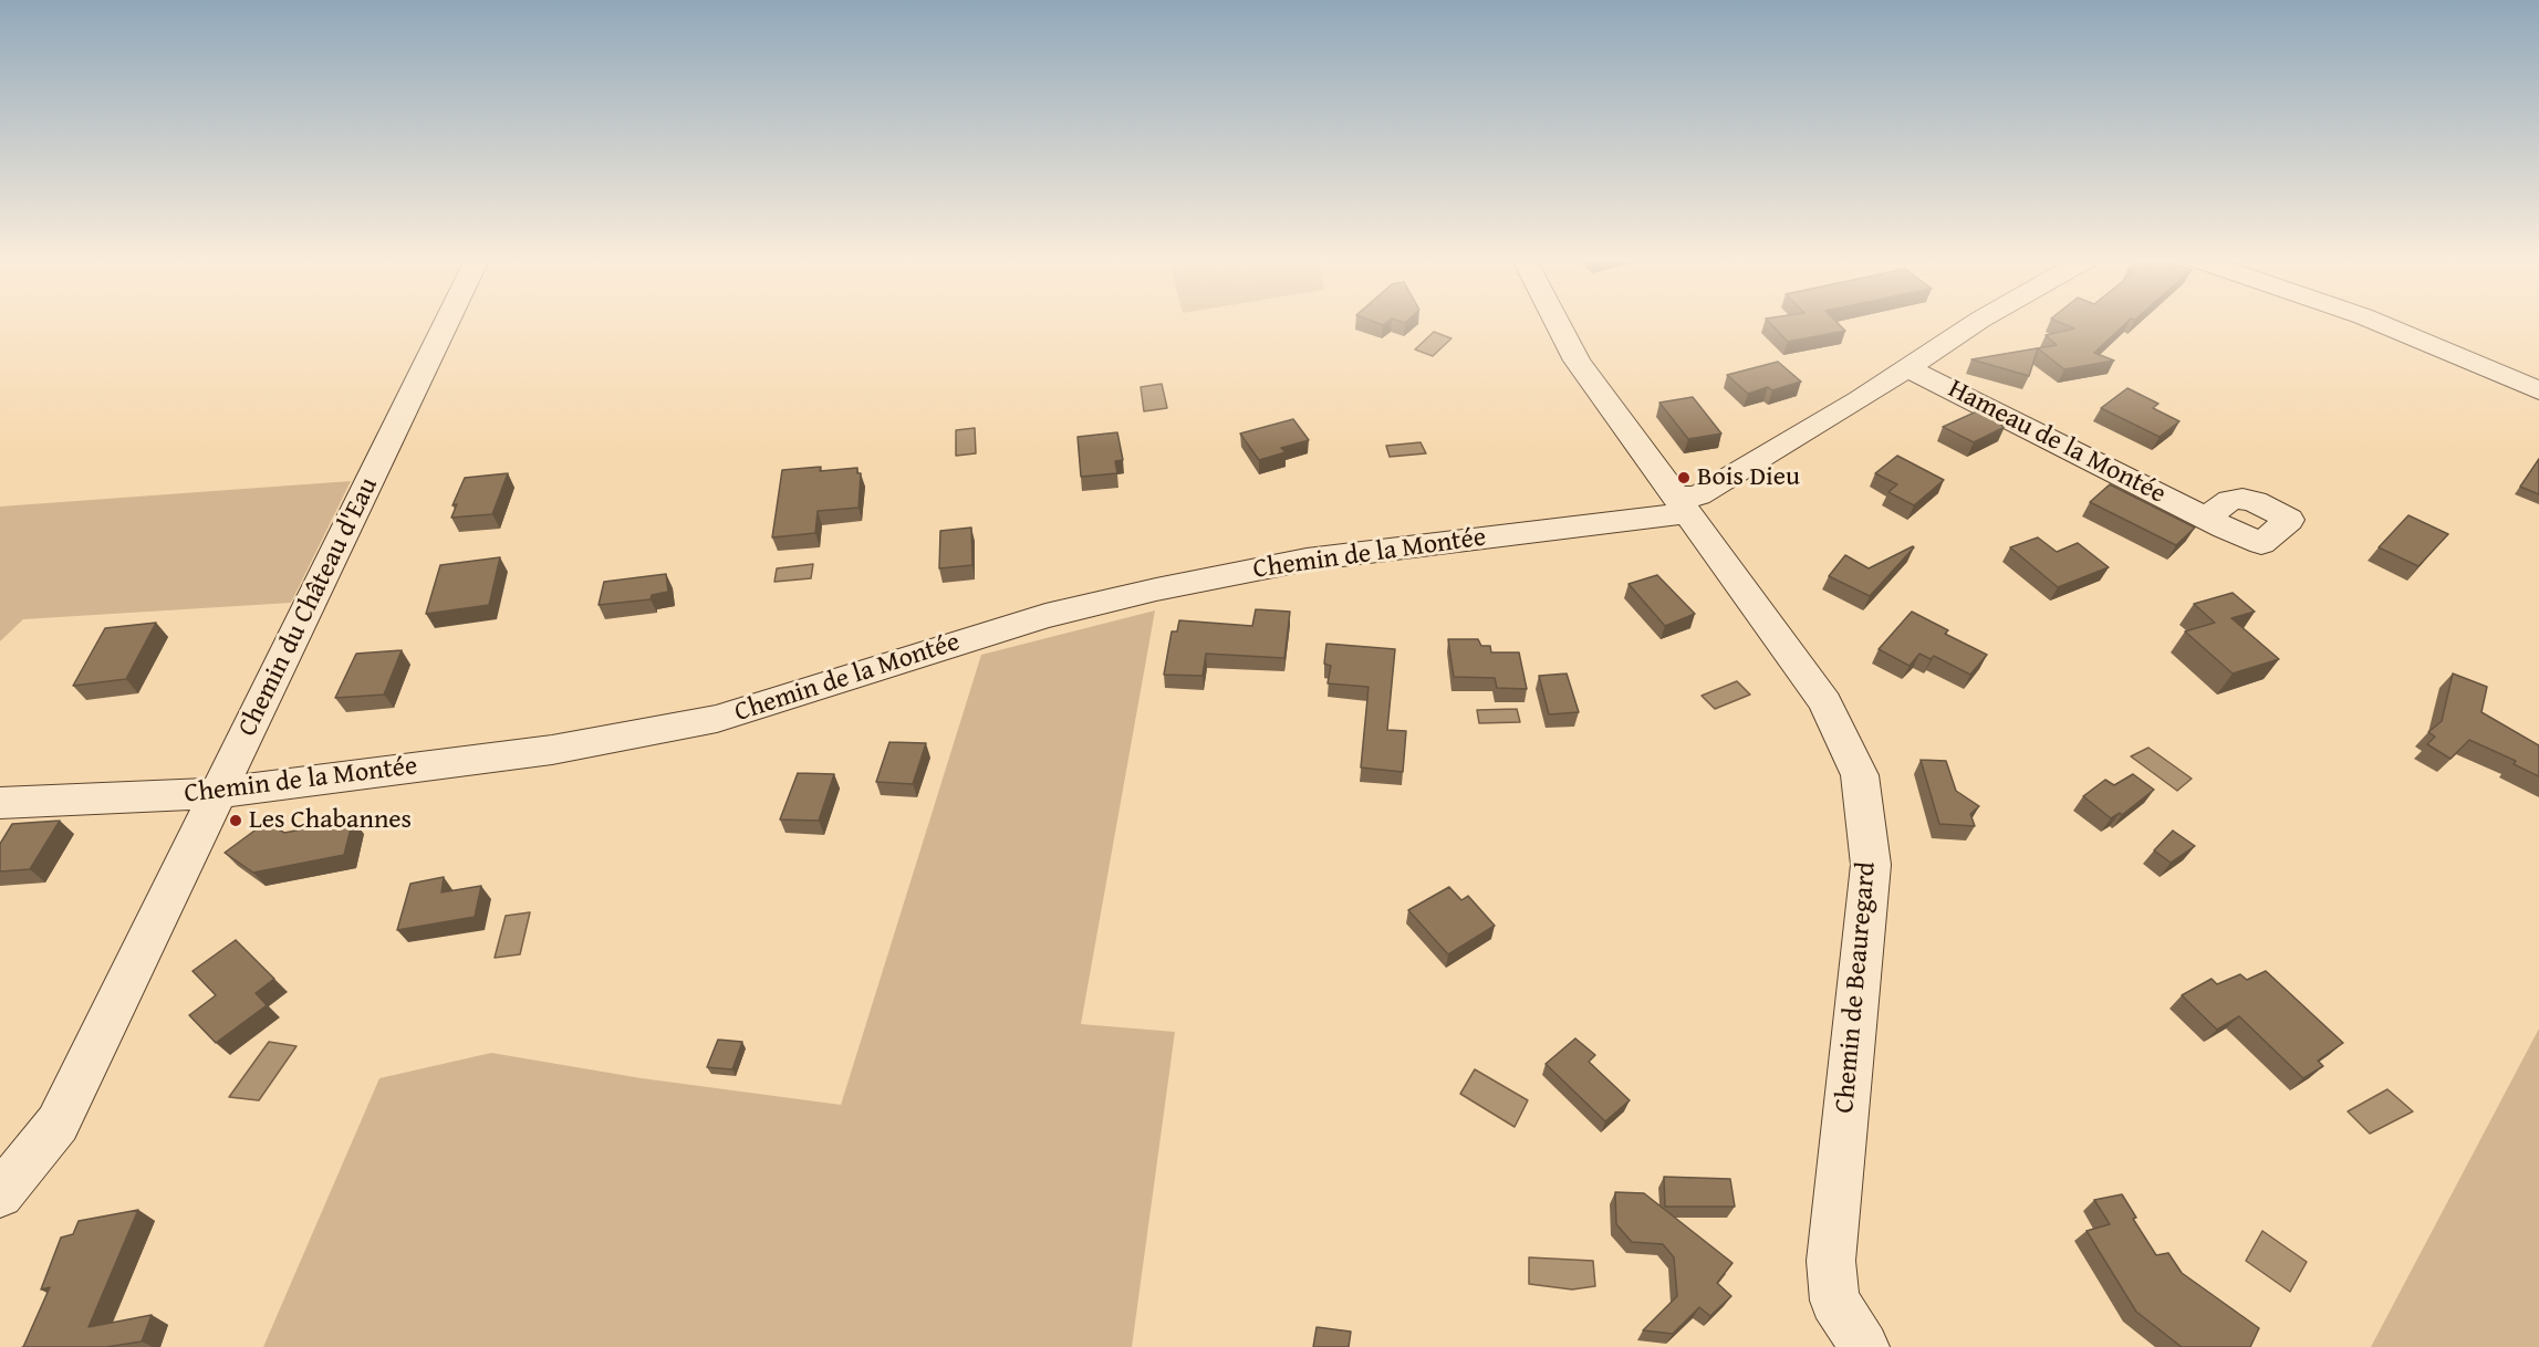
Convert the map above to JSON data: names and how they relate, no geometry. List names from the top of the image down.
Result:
{
  "streets": {
    "street": [
      "Hameau de la Montée",
      "Chemin de la Montée",
      "Chemin du Château d'Eau",
      "Chemin de Beauregard"
    ]
  },
  "crossings": [
    ["Hameau de la Montée", "Chemin de la Montée"],
    ["Chemin de la Montée", "Chemin du Château d'Eau"],
    ["Chemin de la Montée", "Chemin de Beauregard"]
  ],
  "places": ["Bois Dieu", "Les Chabannes"]
}
